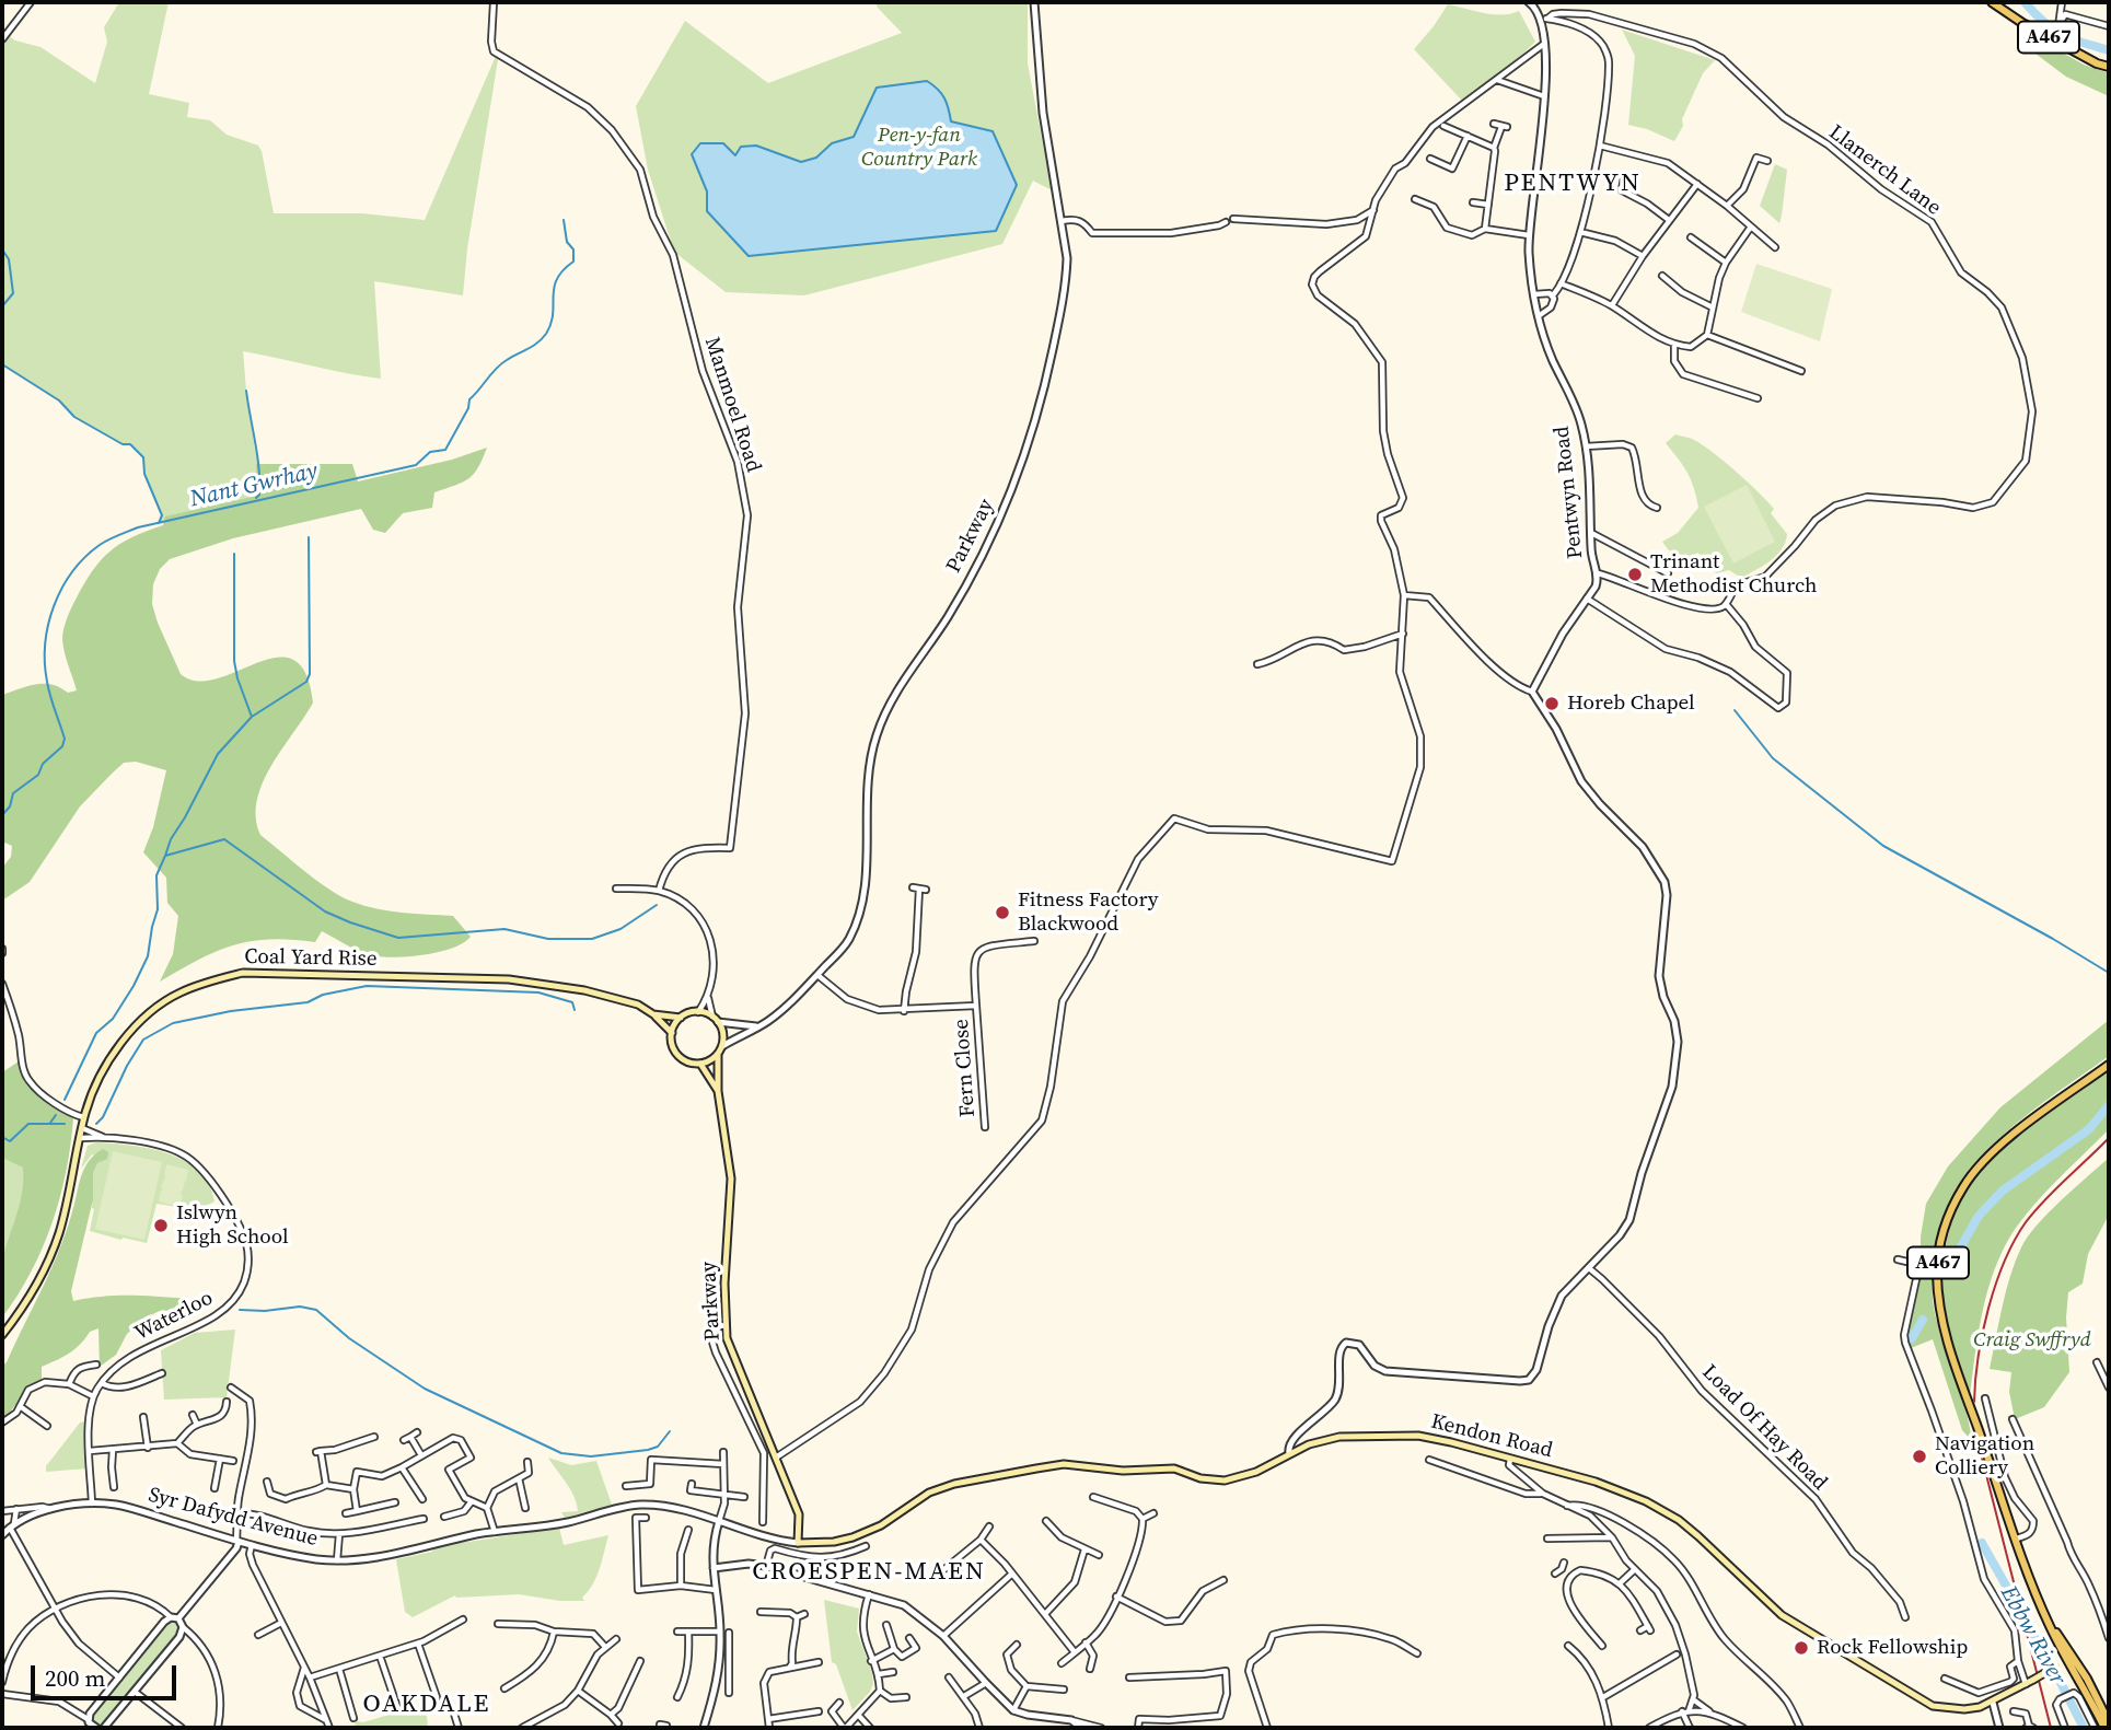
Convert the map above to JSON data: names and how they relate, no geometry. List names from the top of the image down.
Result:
{
  "streets": {
    "main road": [
      "A467",
      "Parkway",
      "Coal Yard Rise",
      "Kendon Road"
    ],
    "street": [
      "Llanerch Lane",
      "Manmoel Road",
      "Pentwyn Road",
      "Fern Close",
      "Waterloo",
      "Load Of Hay Road",
      "Syr Dafydd Avenue"
    ]
  },
  "crossings": [
    ["A467", "Kendon Road"],
    ["Llanerch Lane", "Pentwyn Road"],
    ["Parkway", "Coal Yard Rise"],
    ["Parkway", "Fern Close"],
    ["Parkway", "Kendon Road"],
    ["Parkway", "Syr Dafydd Avenue"],
    ["Coal Yard Rise", "Waterloo"],
    ["Waterloo", "Syr Dafydd Avenue"],
    ["Kendon Road", "Syr Dafydd Avenue"]
  ],
  "districts": ["PENTWYN", "CROESPEN-MAEN", "OAKDALE"],
  "water": ["Nant Gwrhay", "Ebbw River"],
  "parks": ["Pen-y-fan Country Park", "Craig Swffryd"],
  "places": [
    "Trinant Methodist Church",
    "Horeb Chapel",
    "Fitness Factory Blackwood",
    "Islwyn High School",
    "Navigation Colliery",
    "Rock Fellowship"
  ],
  "scale_bar": "200 m"
}
